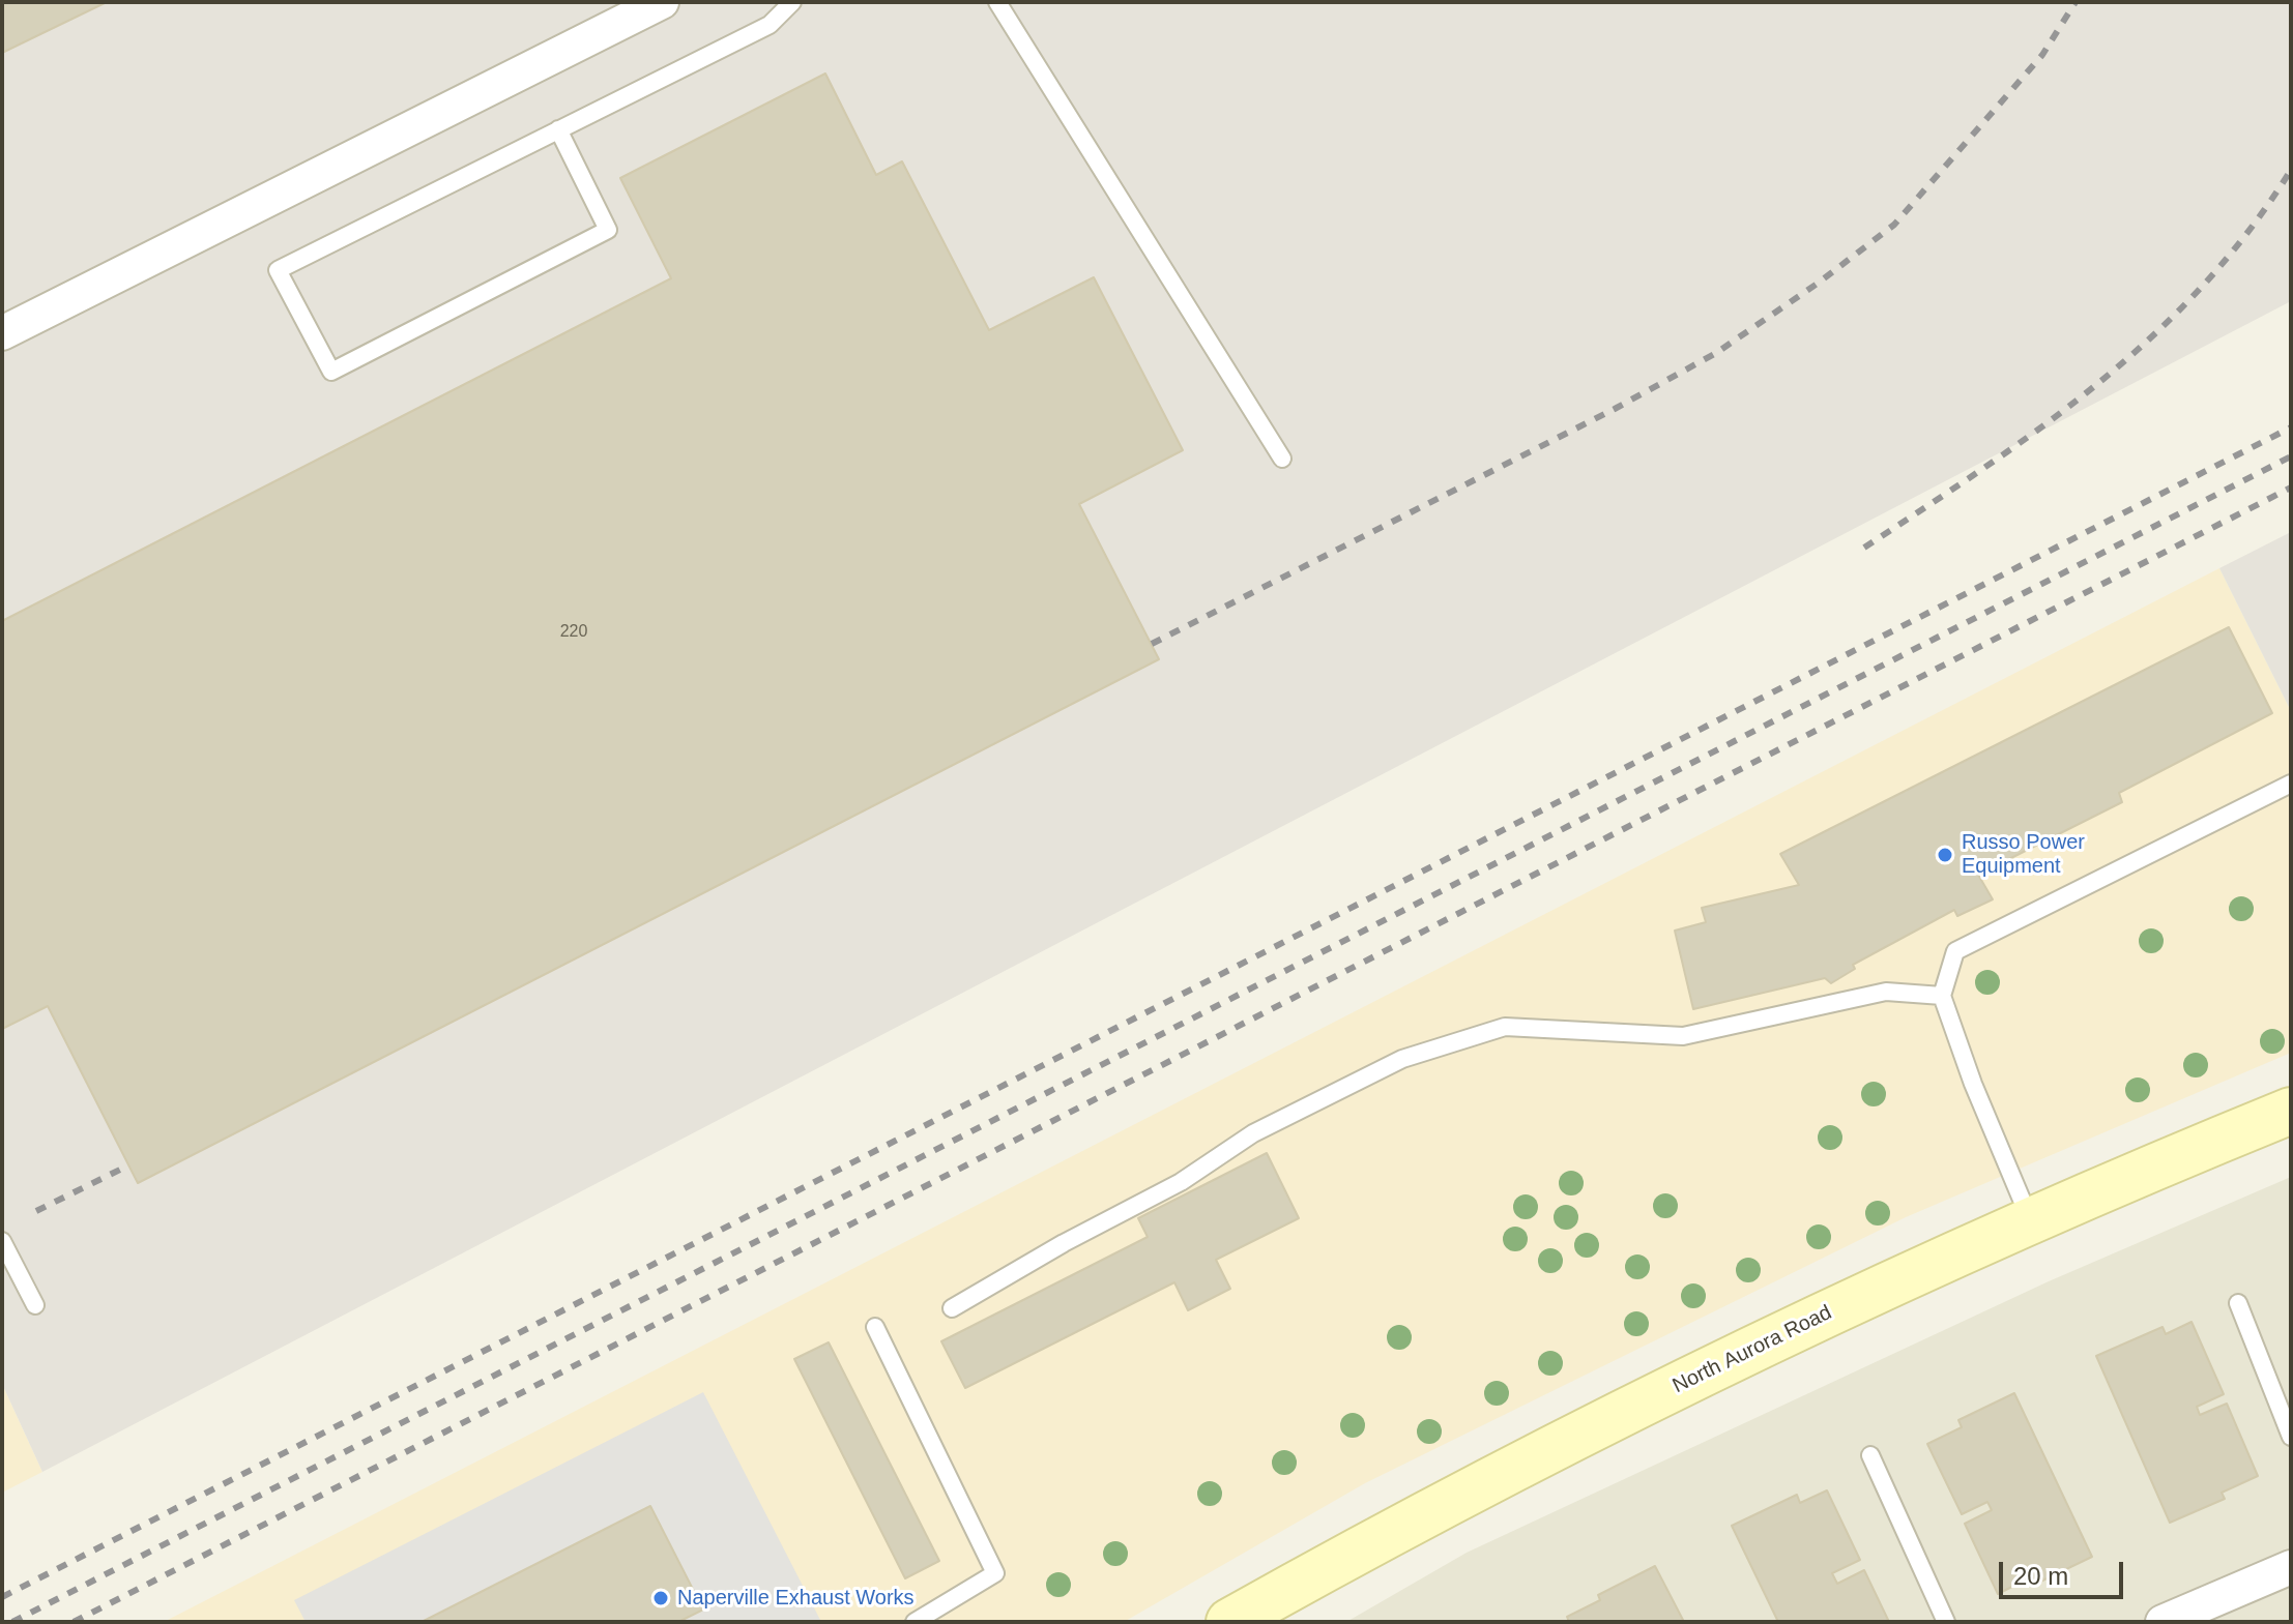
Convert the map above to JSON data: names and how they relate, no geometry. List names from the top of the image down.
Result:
{
  "streets": {
    "main road": ["North Aurora Road"]
  },
  "places": ["Russo Power Equipment", "Naperville Exhaust Works"],
  "house_numbers": ["220"],
  "scale_bar": "20 m"
}
